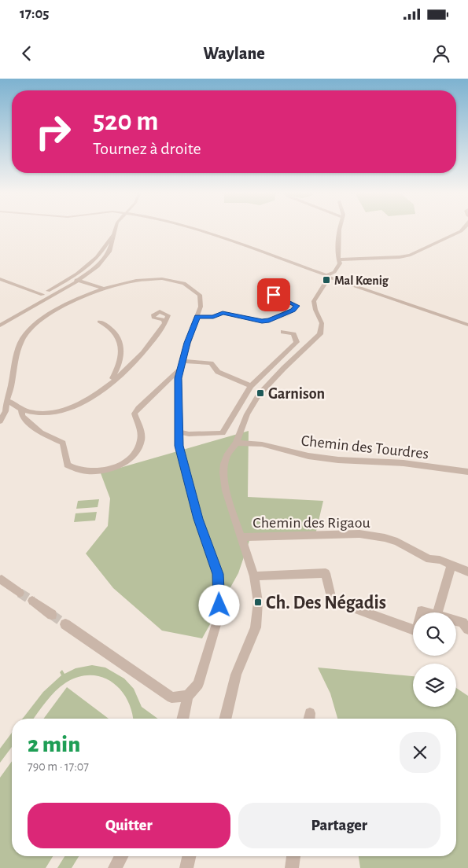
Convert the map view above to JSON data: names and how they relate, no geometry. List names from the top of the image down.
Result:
{
  "streets": {
    "street": ["Chemin des Tourdres", "Chemin des Rigaou"]
  },
  "places": {
    "transit": ["Mal Kœnig", "Garnison", "Ch. Des Négadis"]
  },
  "page": {
    "status": "17:05",
    "header": "Waylane",
    "turn": ["520 m", "Tournez à droite"],
    "heading": ["2 min", "790 m · 17:07"],
    "buttons": ["Quitter", "Partager"]
  }
}
